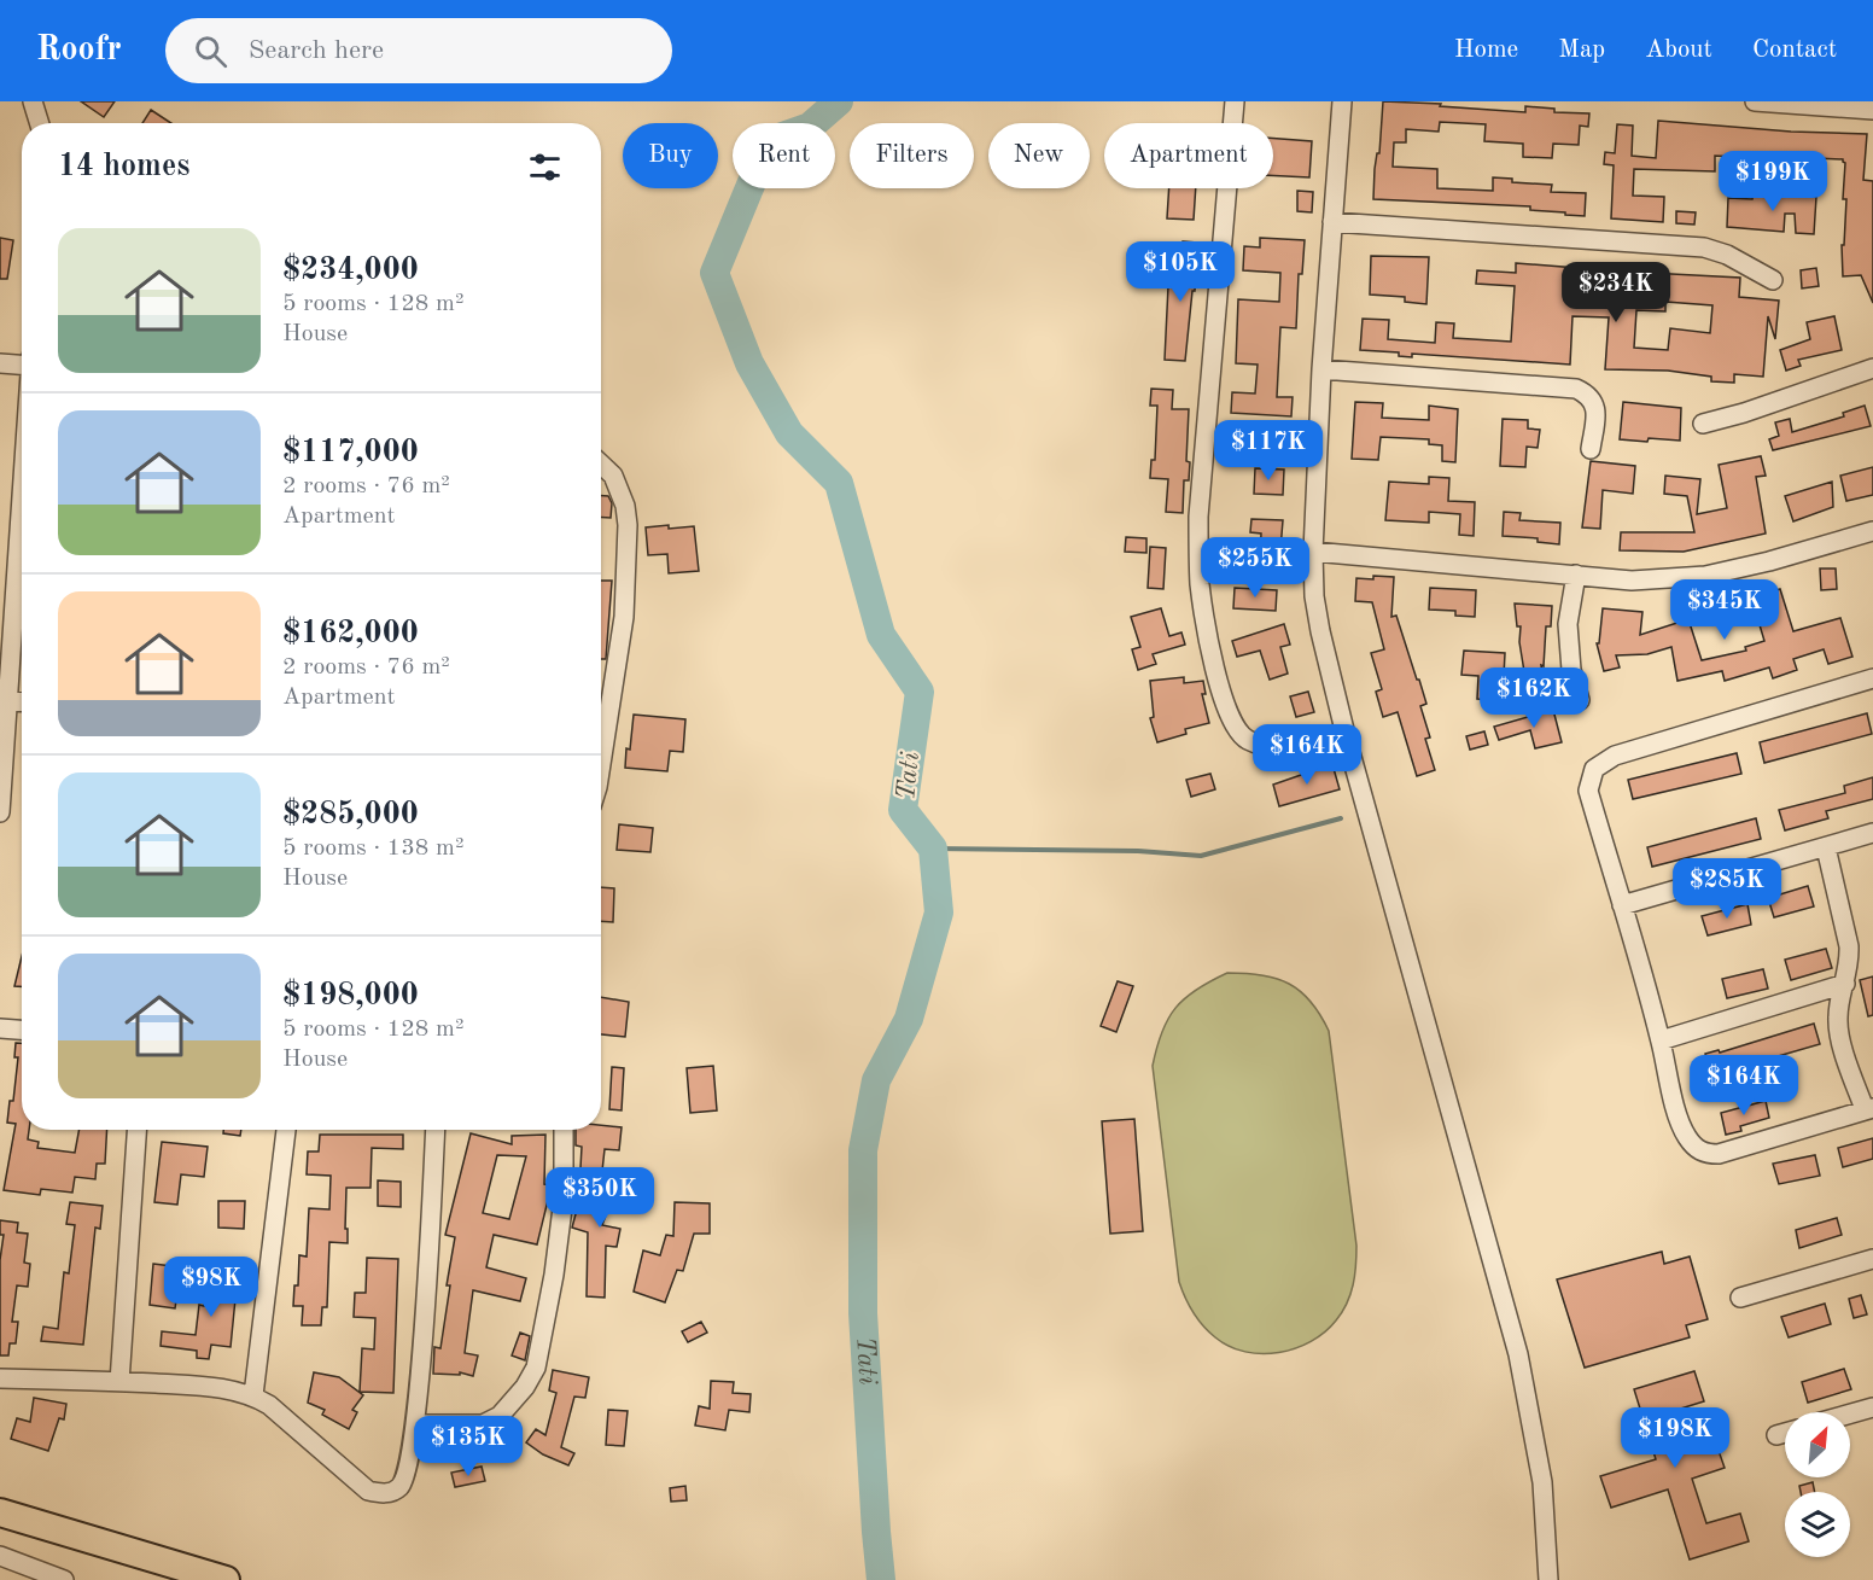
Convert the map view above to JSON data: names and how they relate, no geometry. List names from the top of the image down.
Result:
{
  "water": ["Tati"],
  "north": "top right",
  "page": {
    "header": "Roofr",
    "search": "Search here",
    "nav": [
      "Home",
      "Map",
      "About",
      "Contact"
    ],
    "chip": [
      "Buy",
      "Rent",
      "Filters",
      "New",
      "Apartment"
    ],
    "heading": "14 homes",
    "price": [
      "$199K",
      "$105K",
      "$234K",
      "$117K",
      "$255K",
      "$345K",
      "$162K",
      "$164K",
      "$285K",
      "$164K",
      "$350K",
      "$98K",
      "$198K",
      "$135K"
    ],
    "list": [
      {
        "name": "$234,000",
        "note": "5 rooms · 128 m² · House"
      },
      {
        "name": "$117,000",
        "note": "2 rooms · 76 m² · Apartment"
      },
      {
        "name": "$162,000",
        "note": "2 rooms · 76 m² · Apartment"
      },
      {
        "name": "$285,000",
        "note": "5 rooms · 138 m² · House"
      },
      {
        "name": "$198,000",
        "note": "5 rooms · 128 m² · House"
      }
    ]
  }
}
